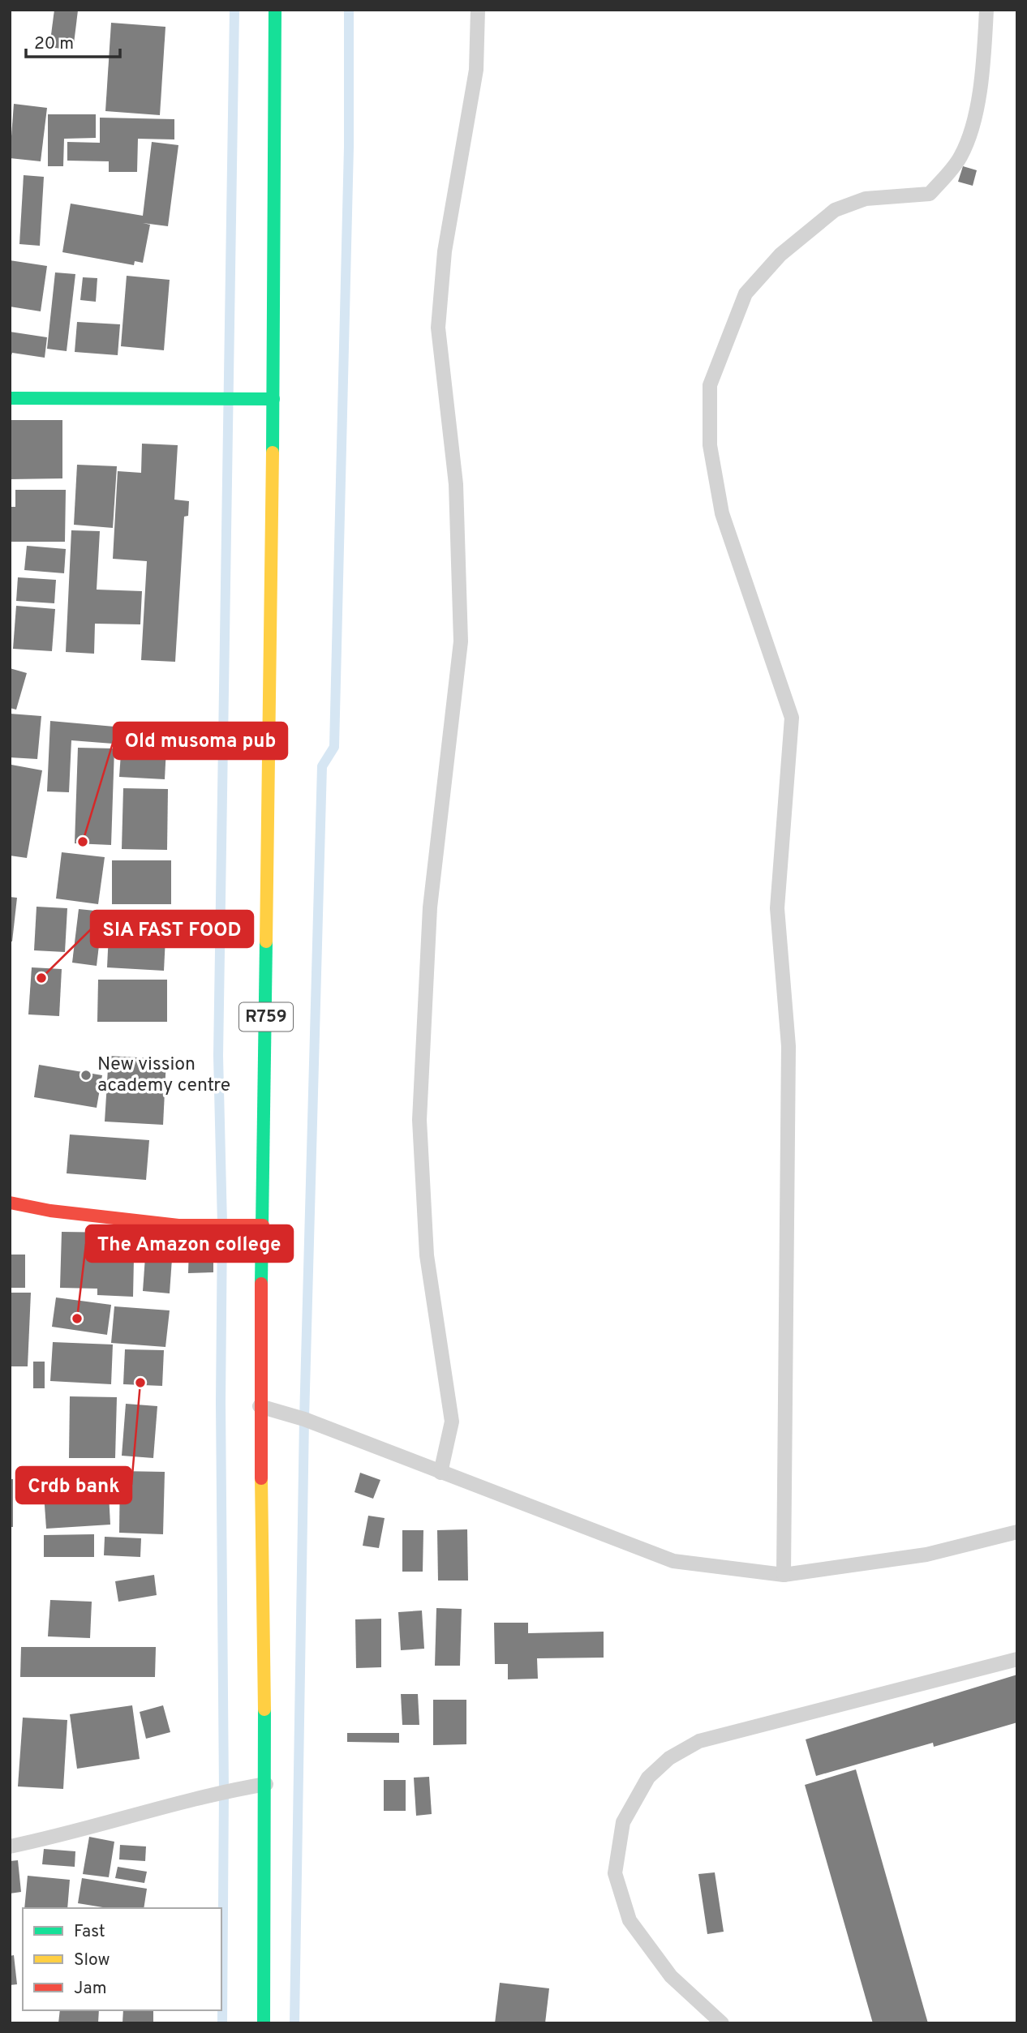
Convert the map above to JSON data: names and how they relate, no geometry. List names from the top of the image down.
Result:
{
  "streets": {
    "main road": ["R759"]
  },
  "places": [
    "Old musoma pub",
    "SIA FAST FOOD",
    "New vission academy centre",
    "The Amazon college",
    "Crdb bank"
  ],
  "legend": ["Fast", "Slow", "Jam"],
  "scale_bar": "20 m"
}
